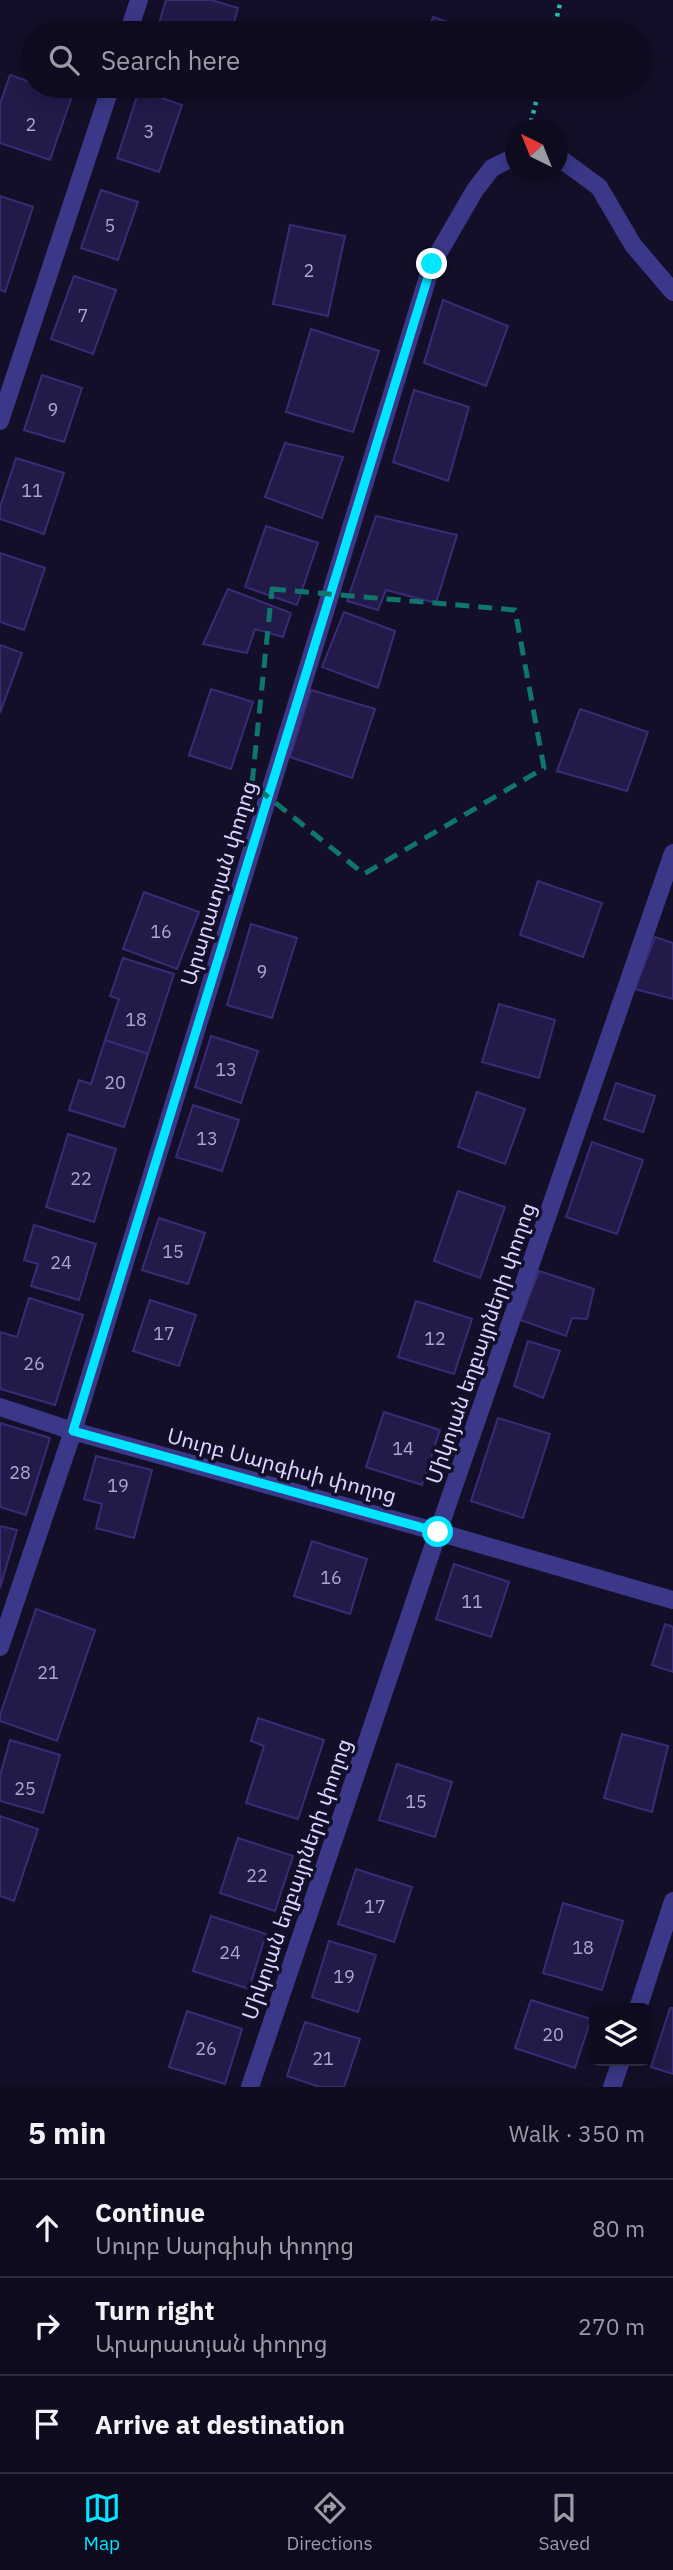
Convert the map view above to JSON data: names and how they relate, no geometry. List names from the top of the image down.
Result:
{
  "streets": {
    "street": ["Արարատյան փողոց", "Միկոյան եղբայրների փողոց", "Սուրբ Սարգիսի փողոց"]
  },
  "crossings": [
    ["Արարատյան փողոց", "Սուրբ Սարգիսի փողոց"],
    ["Միկոյան եղբայրների փողոց", "Սուրբ Սարգիսի փողոց"]
  ],
  "house_numbers": [
    "2",
    "3",
    "5",
    "2",
    "7",
    "9",
    "11",
    "16",
    "9",
    "18",
    "13",
    "20",
    "13",
    "22",
    "15",
    "24",
    "17",
    "12",
    "26",
    "14",
    "28",
    "19",
    "16",
    "11",
    "21",
    "25",
    "15",
    "22",
    "17",
    "18",
    "24",
    "19",
    "20",
    "26",
    "21"
  ],
  "north": "top left",
  "page": {
    "search": "Search here",
    "heading": ["5 min", "Walk · 350 m"],
    "list": [
      ["Continue", "Սուրբ Սարգիսի փողոց", "80 m"],
      ["Turn right", "Արարատյան փողոց", "270 m"],
      "Arrive at destination"
    ],
    "nav": ["Map", "Directions", "Saved"]
  }
}
